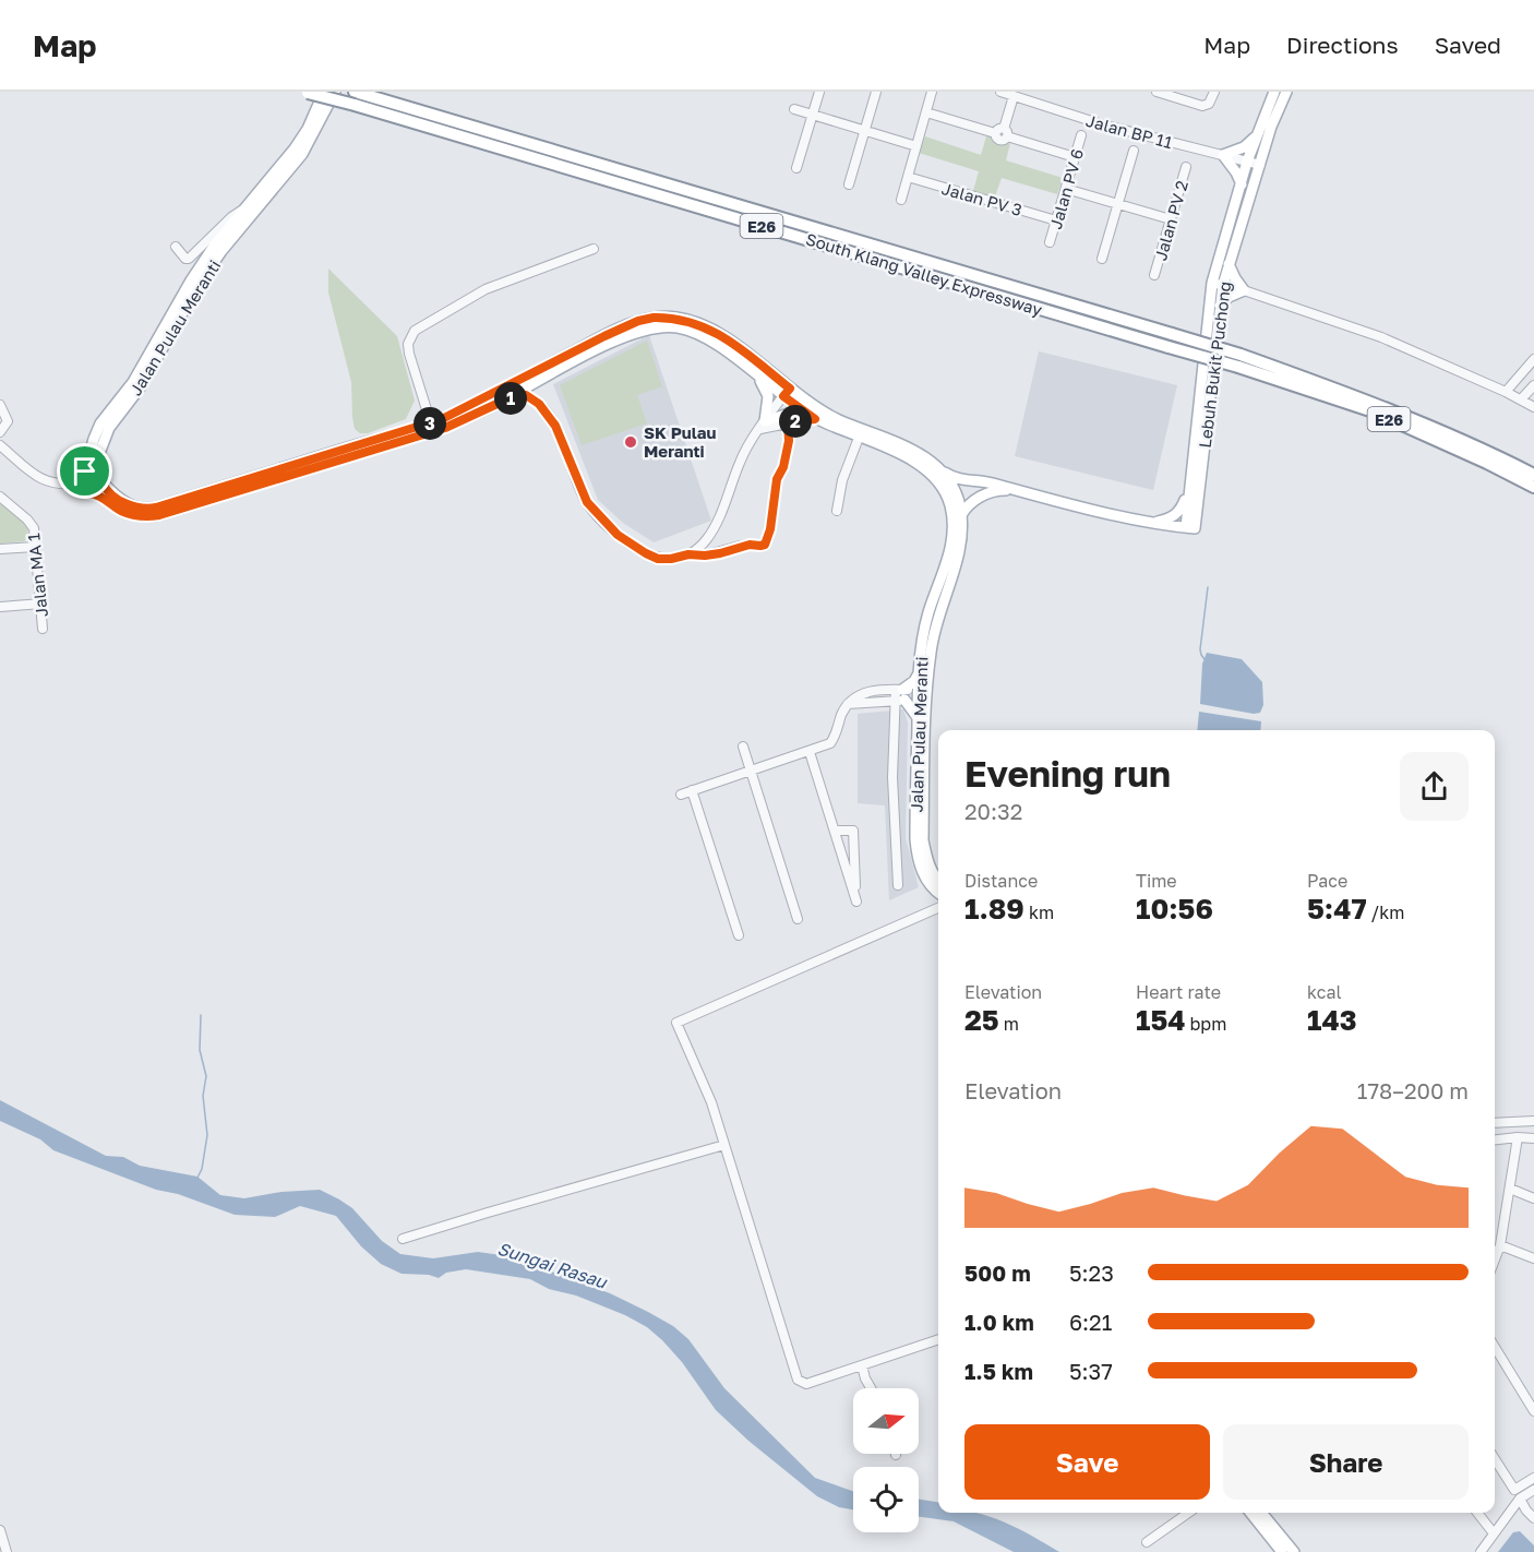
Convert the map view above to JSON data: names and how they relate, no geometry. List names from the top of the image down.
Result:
{
  "streets": {
    "highway": ["E26", "South Klang Valley Expressway"],
    "main road": ["Jalan Pulau Meranti", "Lebuh Bukit Puchong"],
    "street": [
      "Jalan BP 11",
      "Jalan PV 6",
      "Jalan PV 3",
      "Jalan PV 2",
      "Jalan MA 1"
    ]
  },
  "crossings": [
    ["Jalan BP 11", "Lebuh Bukit Puchong"],
    ["Jalan PV 6", "Jalan PV 3"]
  ],
  "water": ["Sungai Rasau"],
  "places": ["SK Pulau Meranti"],
  "north": "right",
  "page": {
    "header": "Map",
    "nav": ["Map", "Directions", "Saved"],
    "pins": ["1", "2", "3"],
    "heading": ["Evening run", "20:32"],
    "stats": [
      ["Distance", "1.89 km"],
      ["Time", "10:56"],
      ["Pace", "5:47 /km"],
      ["Elevation", "25 m"],
      ["Heart rate", "154 bpm"],
      ["kcal", "143"]
    ],
    "chart": ["Elevation", "178–200 m"],
    "list": [
      {
        "name": "500 m",
        "note": "5:23"
      },
      {
        "name": "1.0 km",
        "note": "6:21"
      },
      {
        "name": "1.5 km",
        "note": "5:37"
      }
    ],
    "buttons": ["Save", "Share"]
  }
}
